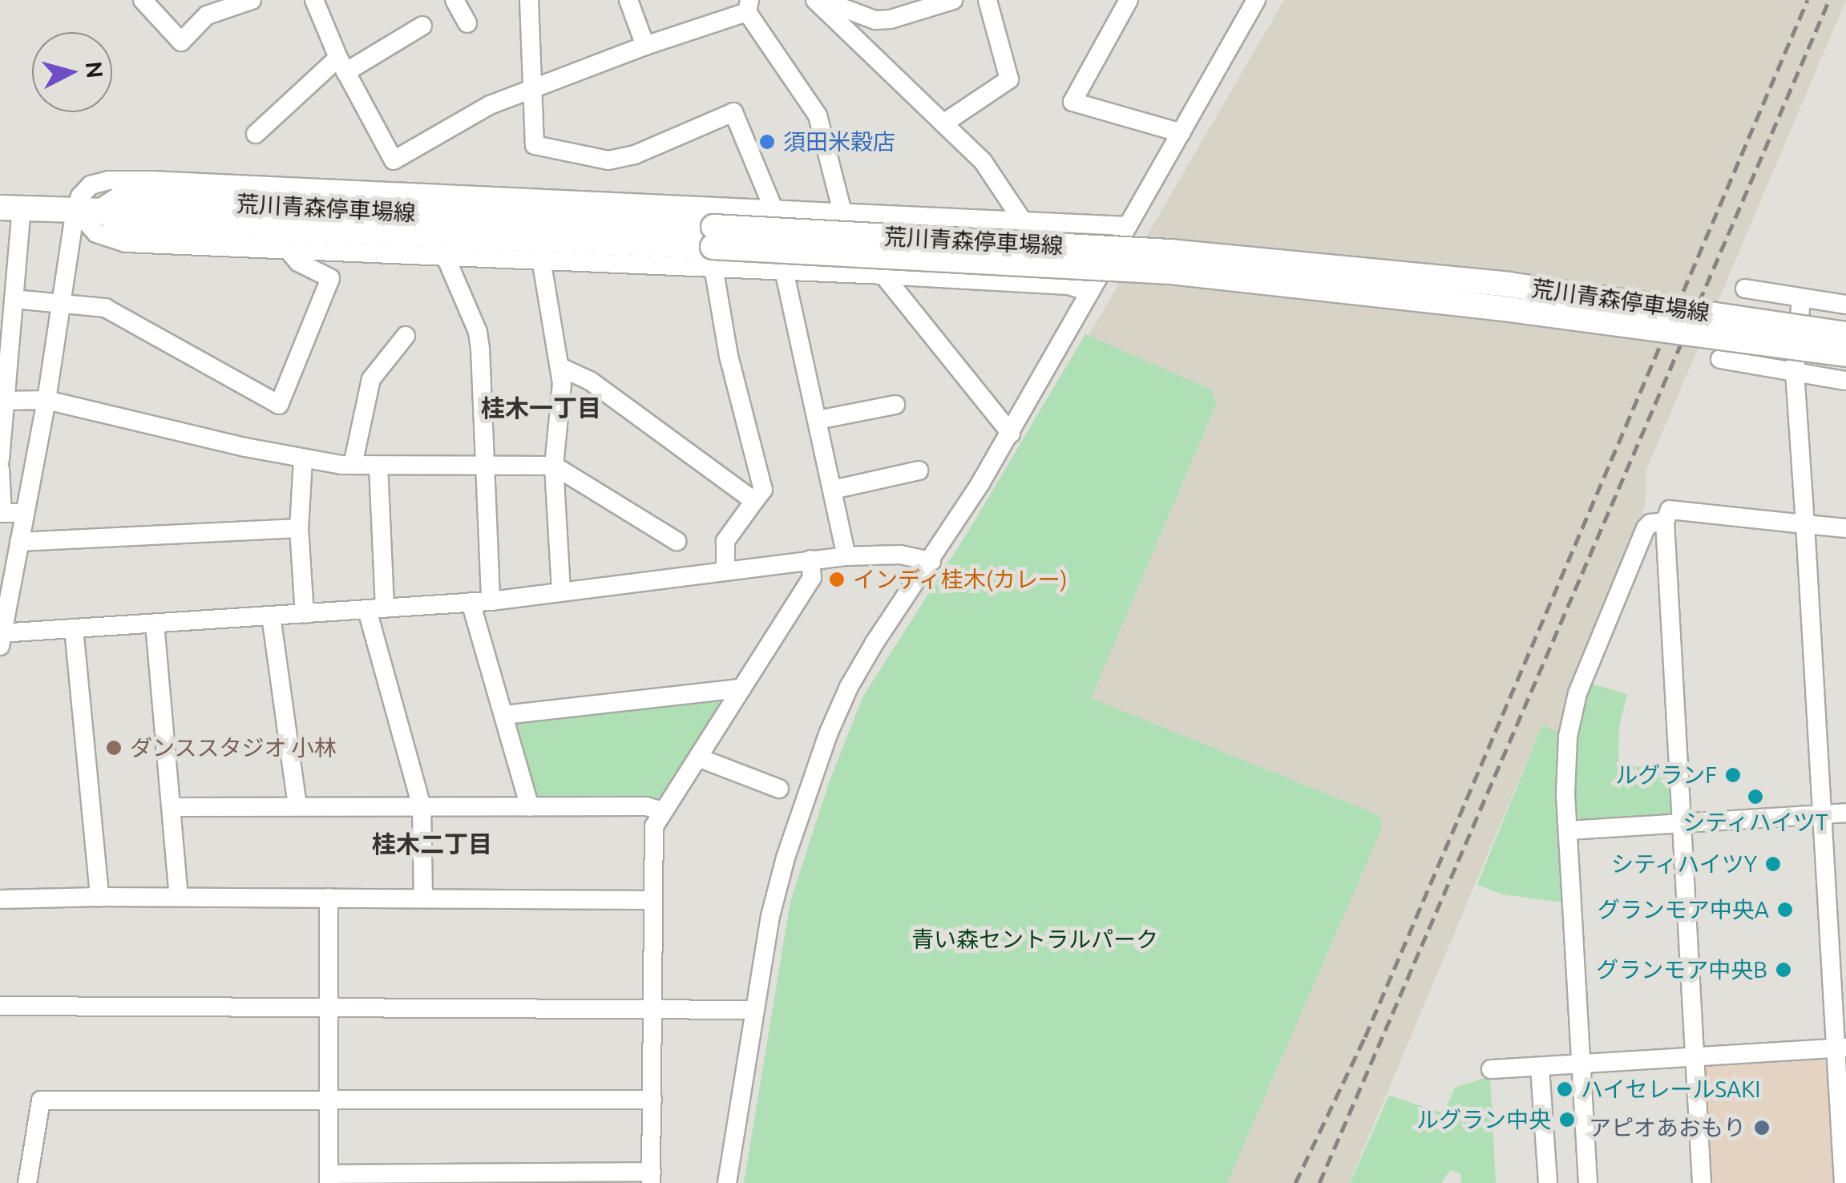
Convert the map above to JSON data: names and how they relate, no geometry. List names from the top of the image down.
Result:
{
  "streets": {
    "main road": ["荒川青森停車場線"]
  },
  "districts": ["桂木一丁目", "桂木二丁目"],
  "parks": ["青い森セントラルパーク"],
  "places": [
    "須田米穀店",
    "インディ桂木(カレー)",
    "ダンススタジオ 小林",
    "ルグランF",
    "シティハイツT",
    "シティハイツY",
    "グランモア中央A",
    "グランモア中央B",
    "ハイセレールSAKI",
    "ルグラン中央",
    "アピオあおもり"
  ],
  "north": "right"
}
